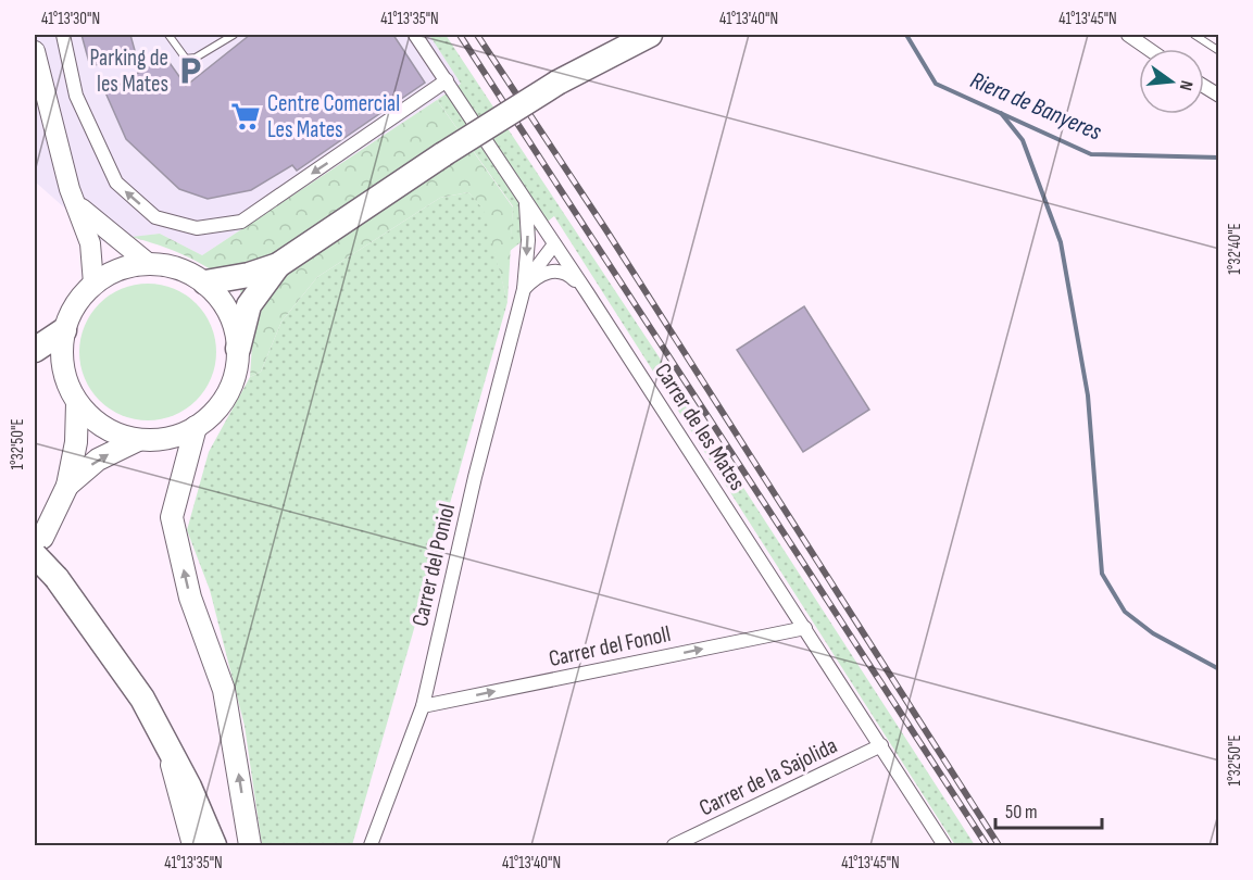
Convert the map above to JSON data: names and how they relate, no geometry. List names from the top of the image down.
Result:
{
  "streets": {
    "street": [
      "Carrer de les Mates",
      "Carrer del Poniol",
      "Carrer del Fonoll",
      "Carrer de la Sajolida"
    ]
  },
  "crossings": [
    ["Carrer de les Mates", "Carrer del Poniol"],
    ["Carrer de les Mates", "Carrer del Fonoll"],
    ["Carrer de les Mates", "Carrer de la Sajolida"],
    ["Carrer del Poniol", "Carrer del Fonoll"]
  ],
  "one_way": ["Carrer del Fonoll"],
  "water": ["Riera de Banyeres"],
  "places": {
    "parking": ["Parking de les Mates"],
    "supermarket": ["Centre Comercial Les Mates"]
  },
  "scale_bar": "50 m",
  "north": "right",
  "coordinates": [
    "41°13'30\"N",
    "41°13'35\"N",
    "41°13'40\"N",
    "41°13'45\"N",
    "1°32'40\"E",
    "1°32'50\"E"
  ]
}
